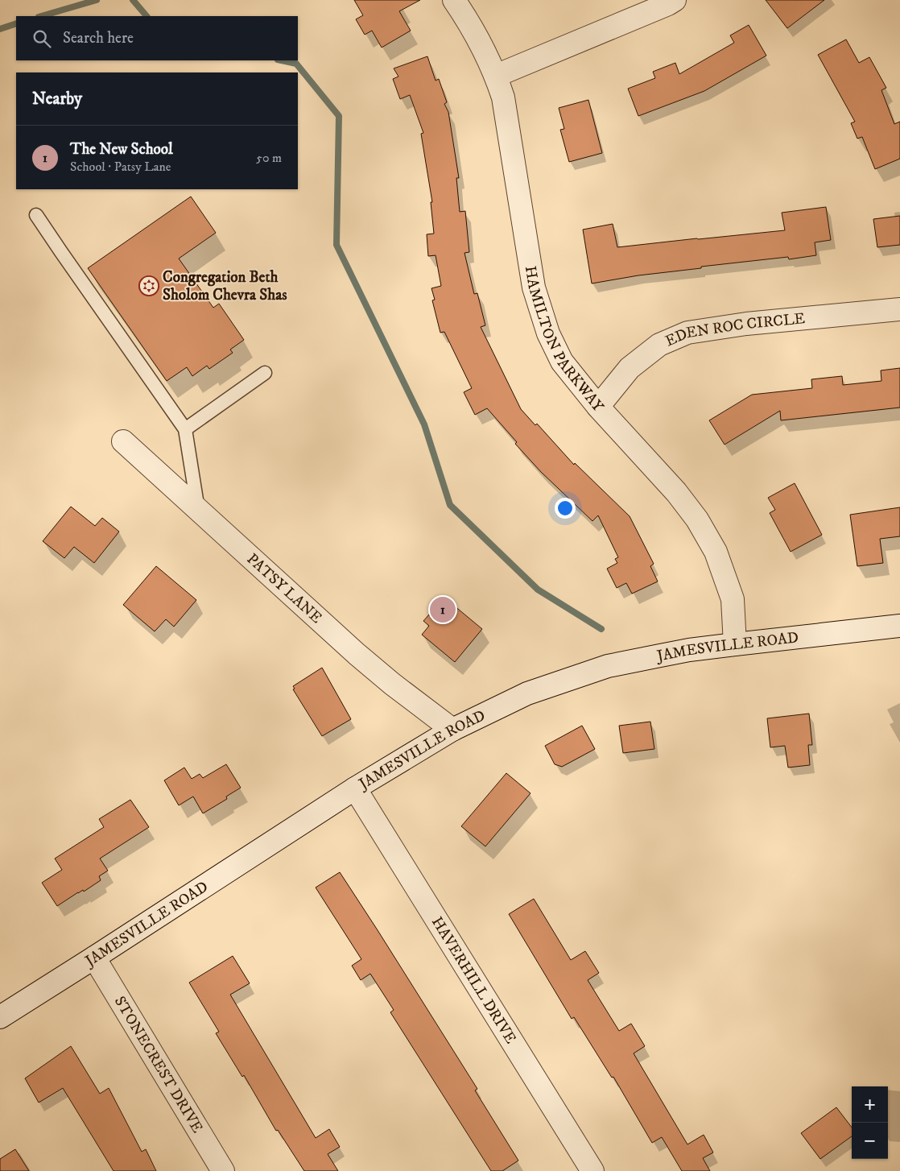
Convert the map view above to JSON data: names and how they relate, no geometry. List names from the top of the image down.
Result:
{
  "streets": {
    "street": [
      "EDEN ROC CIRCLE",
      "HAMILTON PARKWAY",
      "PATSY LANE",
      "JAMESVILLE ROAD",
      "HAVERHILL DRIVE",
      "STONECREST DRIVE"
    ]
  },
  "crossings": [
    ["EDEN ROC CIRCLE", "HAMILTON PARKWAY"],
    ["HAMILTON PARKWAY", "JAMESVILLE ROAD"],
    ["PATSY LANE", "JAMESVILLE ROAD"],
    ["JAMESVILLE ROAD", "HAVERHILL DRIVE"],
    ["JAMESVILLE ROAD", "STONECREST DRIVE"]
  ],
  "places": {
    "synagogue": ["Congregation Beth Sholom Chevra Shas"]
  },
  "page": {
    "search": "Search here",
    "heading": "Nearby",
    "list": [
      {
        "mark": "1",
        "name": "The New School",
        "note": "School · Patsy Lane",
        "value": "50 m"
      }
    ],
    "pins": "1",
    "map_buttons": ["+", "−"]
  }
}
